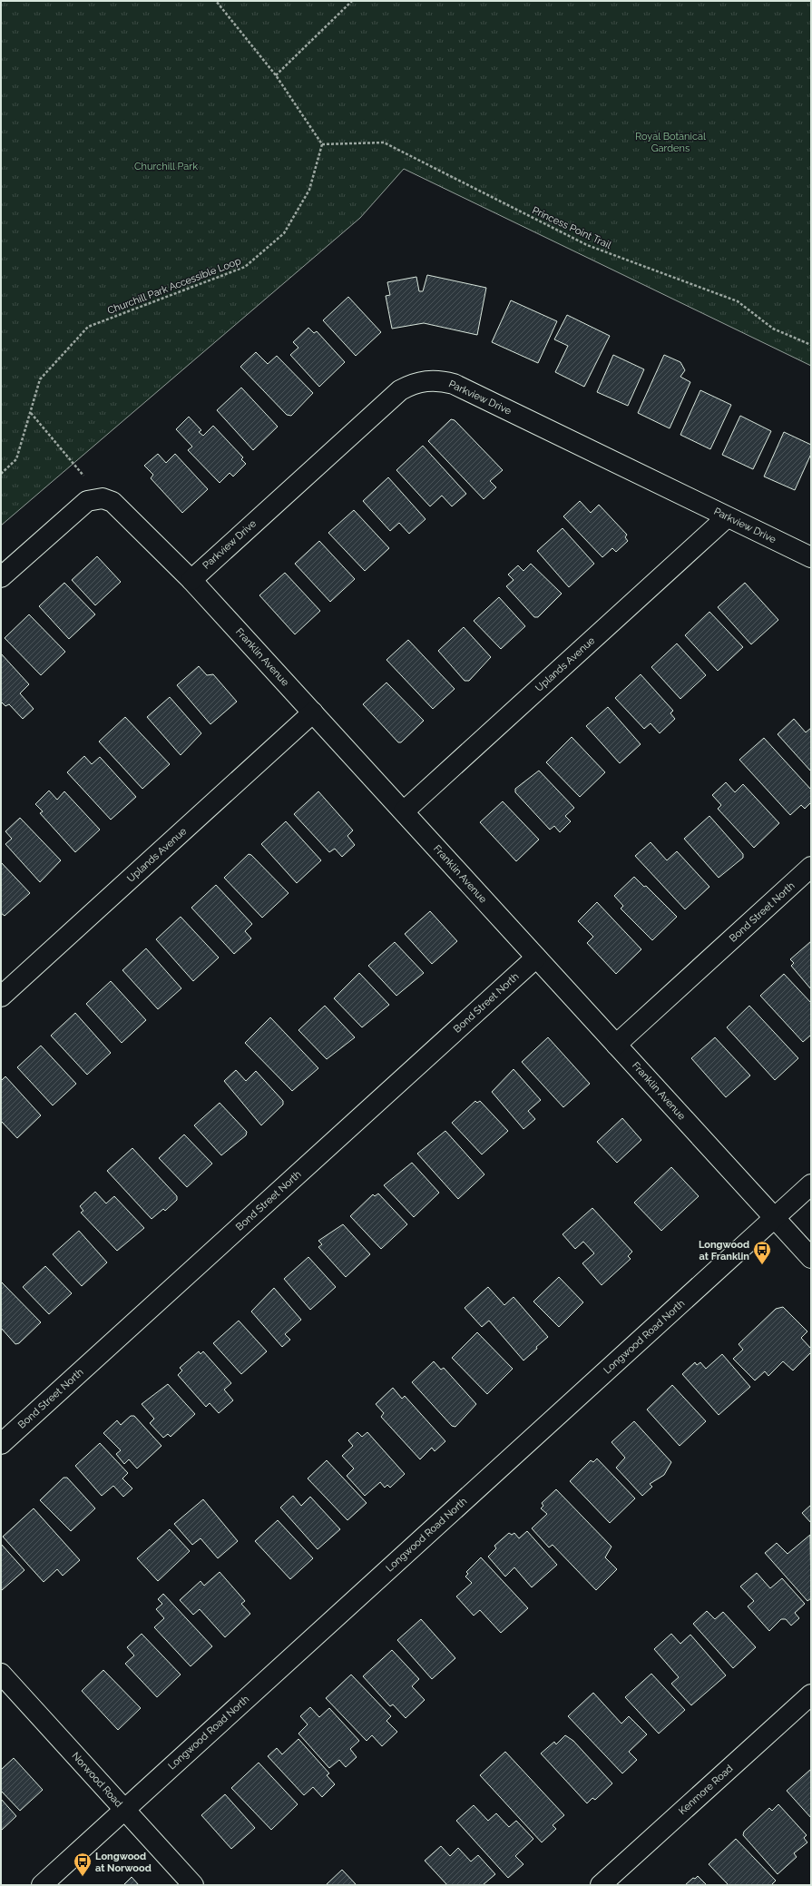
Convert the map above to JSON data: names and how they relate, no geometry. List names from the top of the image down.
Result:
{
  "streets": {
    "street": [
      "Parkview Drive",
      "Franklin Avenue",
      "Uplands Avenue",
      "Bond Street North",
      "Longwood Road North",
      "Norwood Road",
      "Kenmore Road"
    ],
    "path": ["Princess Point Trail", "Churchill Park Accessible Loop"]
  },
  "crossings": [
    ["Princess Point Trail", "Churchill Park Accessible Loop"],
    ["Parkview Drive", "Franklin Avenue"],
    ["Parkview Drive", "Uplands Avenue"],
    ["Franklin Avenue", "Uplands Avenue"],
    ["Franklin Avenue", "Bond Street North"],
    ["Franklin Avenue", "Longwood Road North"],
    ["Longwood Road North", "Norwood Road"]
  ],
  "parks": ["Royal Botanical Gardens", "Churchill Park"],
  "places": {
    "bus stop": ["Longwood at Franklin", "Longwood at Norwood"]
  }
}
